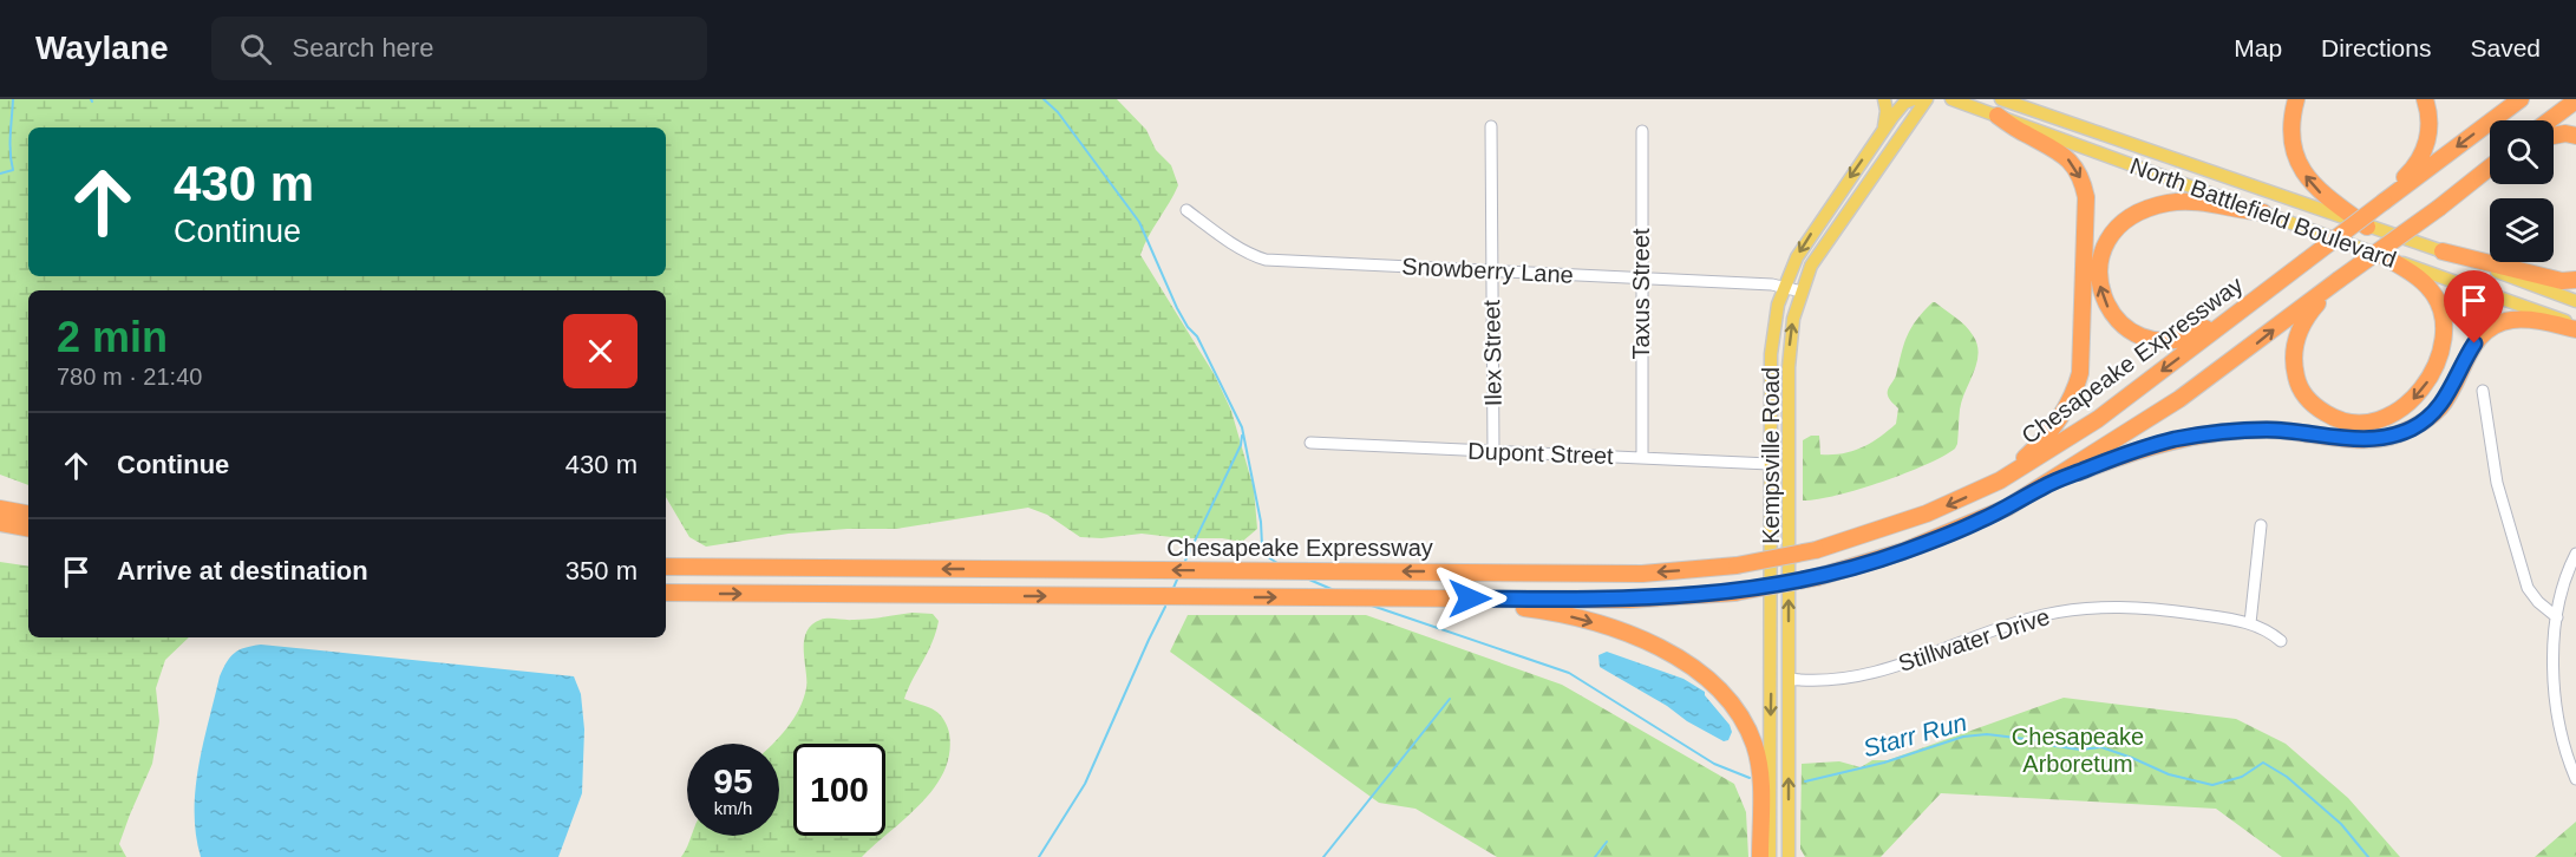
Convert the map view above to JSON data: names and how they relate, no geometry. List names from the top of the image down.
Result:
{
  "streets": {
    "highway": ["Chesapeake Expressway"],
    "main road": ["North Battlefield Boulevard", "Kempsville Road"],
    "street": [
      "Snowberry Lane",
      "Taxus Street",
      "Ilex Street",
      "Dupont Street",
      "Stillwater Drive"
    ]
  },
  "crossings": [
    ["Snowberry Lane", "Taxus Street"],
    ["Snowberry Lane", "Ilex Street"],
    ["Snowberry Lane", "Kempsville Road"],
    ["Taxus Street", "Dupont Street"],
    ["Ilex Street", "Dupont Street"],
    ["Dupont Street", "Kempsville Road"],
    ["Kempsville Road", "Stillwater Drive"]
  ],
  "water": ["Starr Run"],
  "parks": ["Chesapeake Arboretum"],
  "page": {
    "header": "Waylane",
    "search": "Search here",
    "nav": ["Map", "Directions", "Saved"],
    "turn": ["430 m", "Continue"],
    "heading": ["2 min", "780 m · 21:40"],
    "list": [
      {
        "name": "Continue",
        "value": "430 m"
      },
      {
        "name": "Arrive at destination",
        "value": "350 m"
      }
    ],
    "speed": "95 km/h",
    "limit": "100"
  }
}
